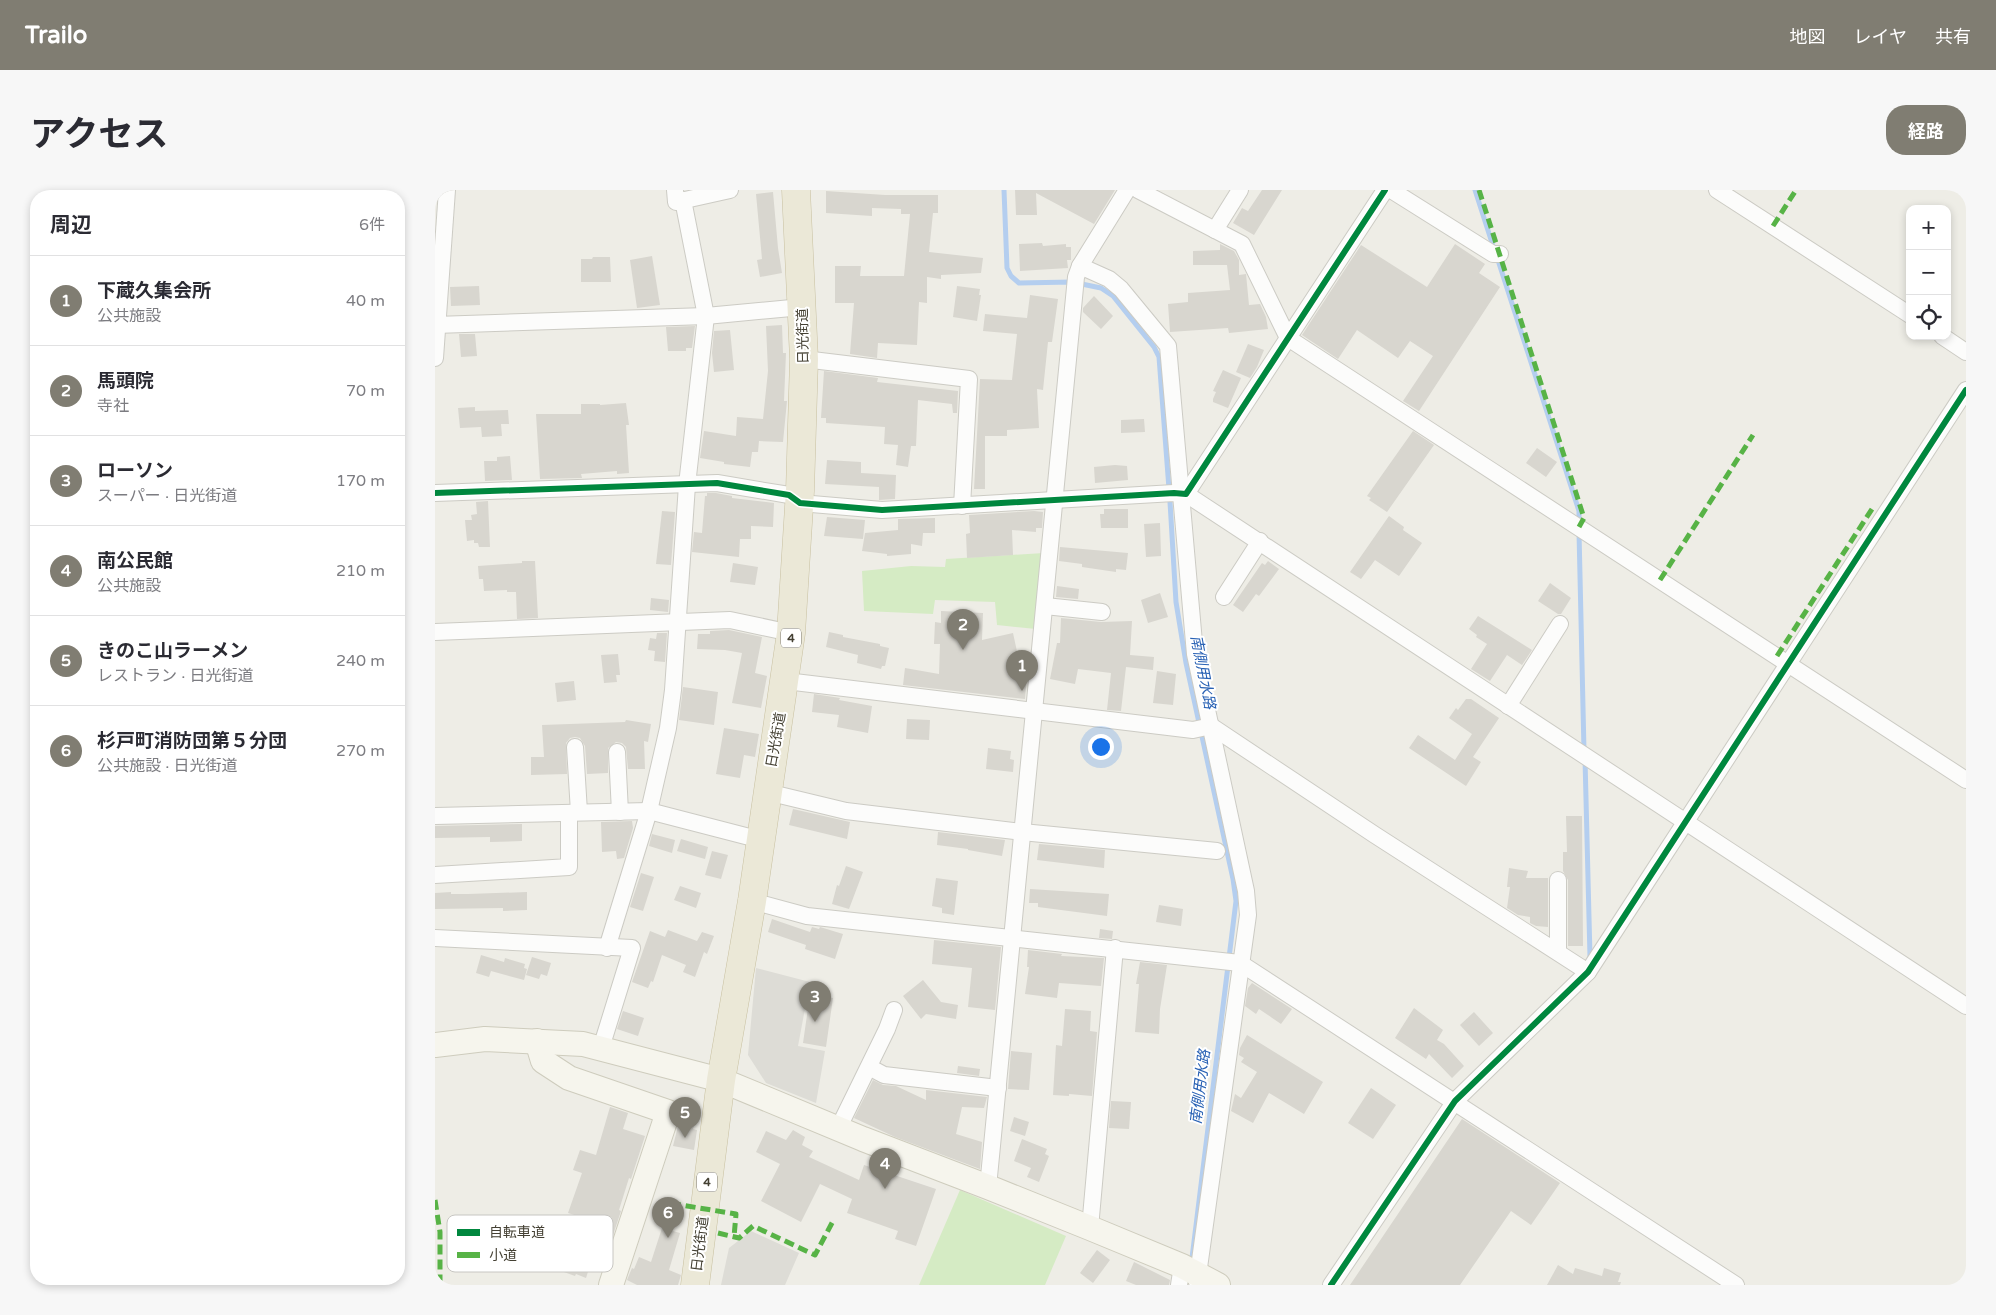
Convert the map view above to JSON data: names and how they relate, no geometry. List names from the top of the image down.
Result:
{
  "streets": {
    "highway": ["日光街道", "4"]
  },
  "water": ["南側用水路"],
  "legend": ["自転車道", "小道"],
  "page": {
    "header": "Trailo",
    "nav": ["地図", "レイヤ", "共有"],
    "title": "アクセス",
    "buttons": "経路",
    "heading": ["周辺", "6件"],
    "map_buttons": ["+", "−"],
    "list": [
      {
        "mark": "1",
        "name": "下蔵久集会所",
        "note": "公共施設",
        "value": "40 m"
      },
      {
        "mark": "2",
        "name": "馬頭院",
        "note": "寺社",
        "value": "70 m"
      },
      {
        "mark": "3",
        "name": "ローソン",
        "note": "スーパー · 日光街道",
        "value": "170 m"
      },
      {
        "mark": "4",
        "name": "南公民館",
        "note": "公共施設",
        "value": "210 m"
      },
      {
        "mark": "5",
        "name": "きのこ山ラーメン",
        "note": "レストラン · 日光街道",
        "value": "240 m"
      },
      {
        "mark": "6",
        "name": "杉戸町消防団第５分団",
        "note": "公共施設 · 日光街道",
        "value": "270 m"
      }
    ],
    "pins": [
      "2",
      "1",
      "3",
      "5",
      "4",
      "6"
    ]
  }
}
